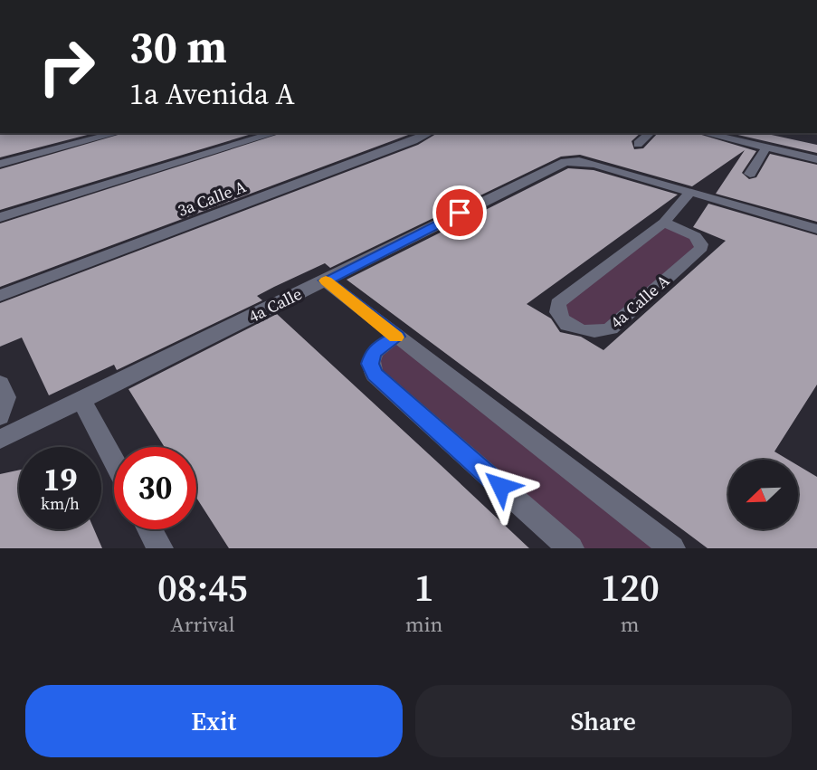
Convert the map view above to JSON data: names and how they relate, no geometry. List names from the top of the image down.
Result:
{
  "streets": {
    "street": ["3a Calle A", "4a Calle A", "4a Calle"]
  },
  "crossings": [
    ["4a Calle A", "4a Calle"]
  ],
  "north": "bottom left",
  "page": {
    "turn": ["30 m", "1a Avenida A"],
    "speed": "19 km/h",
    "limit": "30",
    "eta": [
      "08:45",
      "Arrival",
      "1",
      "min",
      "120",
      "m"
    ],
    "buttons": ["Exit", "Share"]
  }
}
